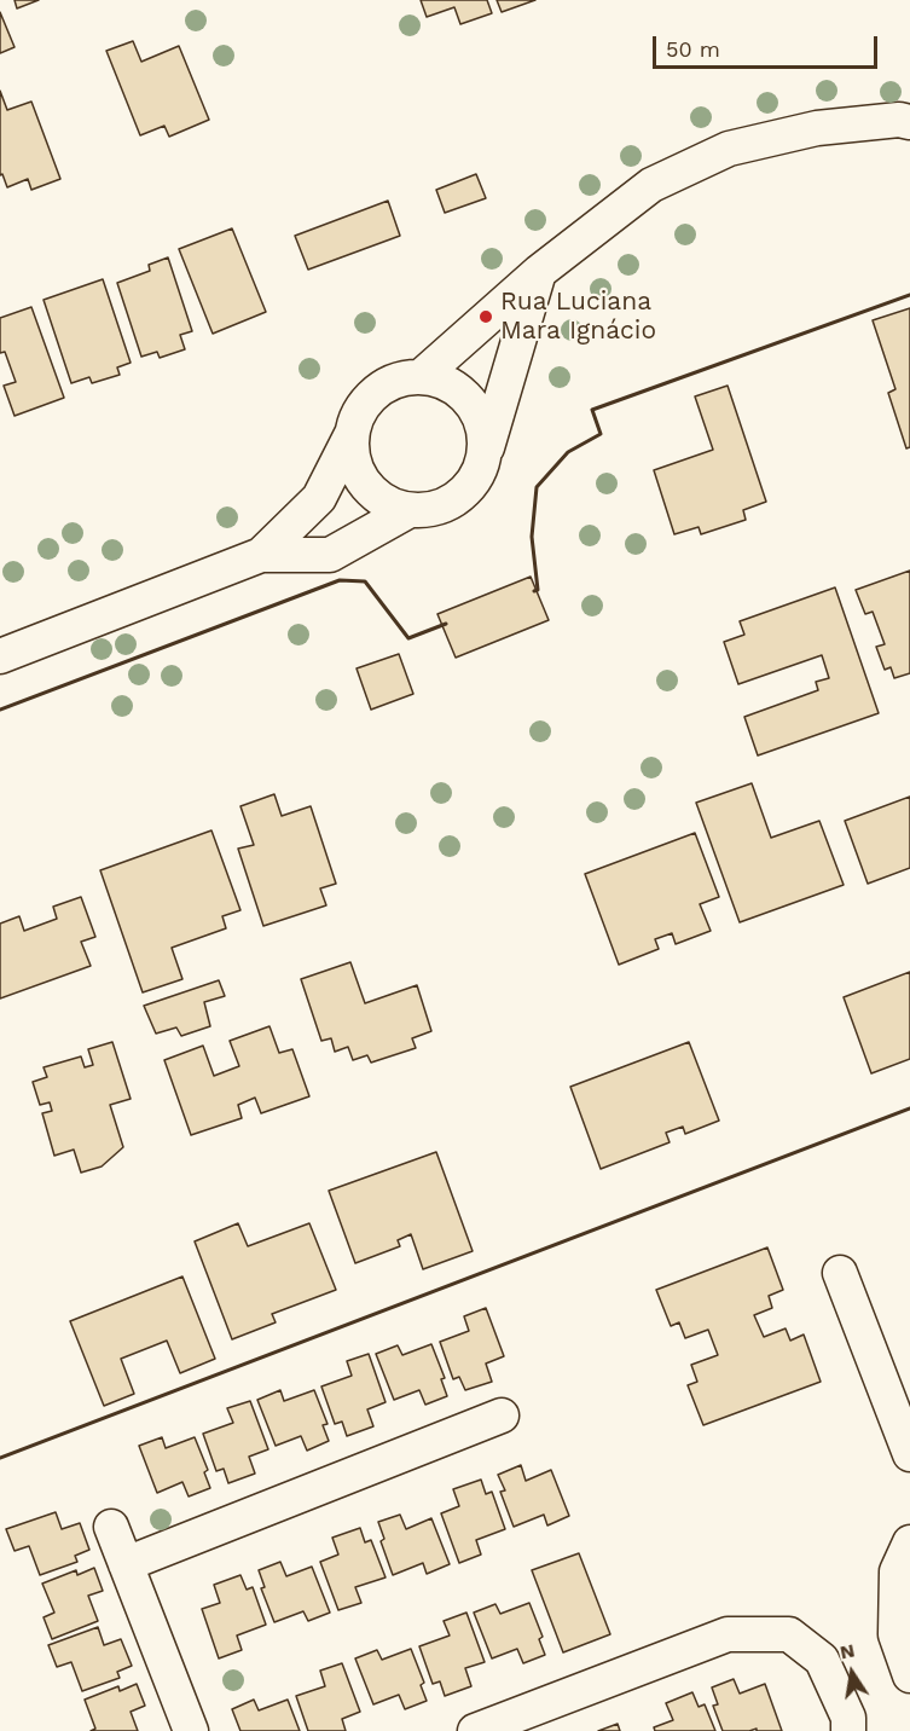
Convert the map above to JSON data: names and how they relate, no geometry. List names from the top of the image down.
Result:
{
  "places": ["Rua Luciana Mara Ignácio"],
  "scale_bar": "50 m",
  "north": "top"
}
